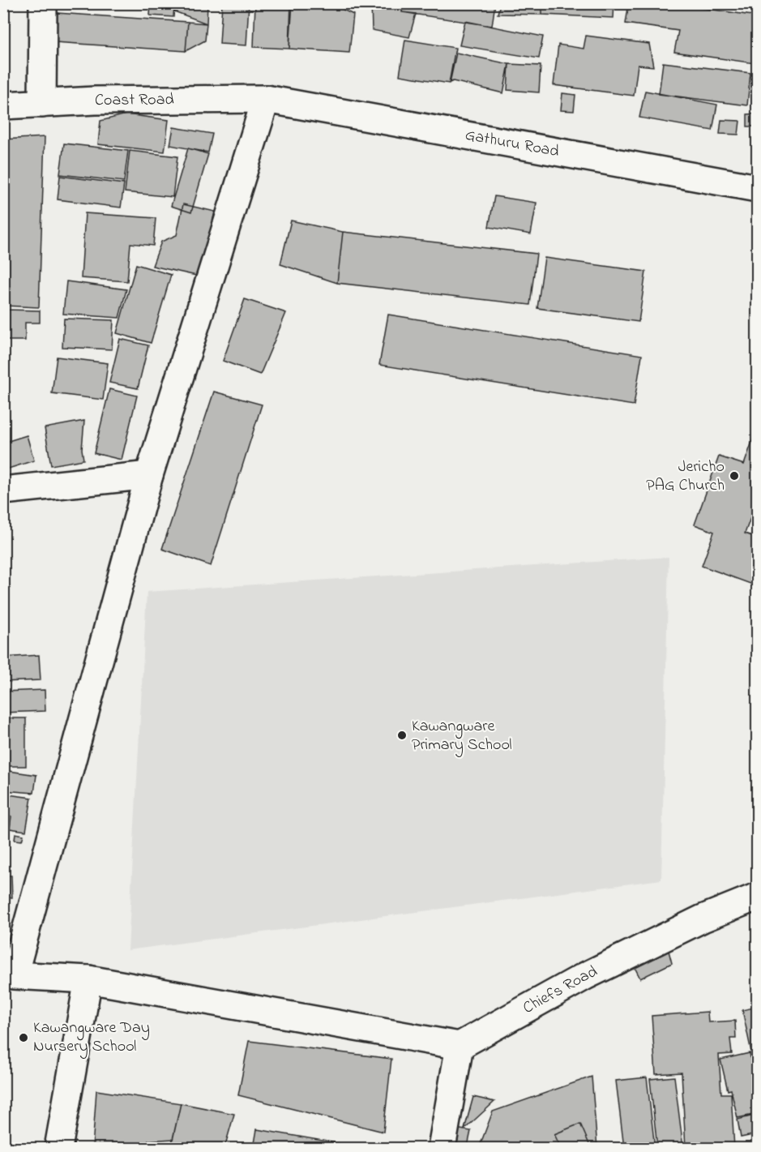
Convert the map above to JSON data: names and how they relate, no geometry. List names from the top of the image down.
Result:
{
  "streets": {
    "street": ["Coast Road", "Gathuru Road", "Chiefs Road"]
  },
  "crossings": [
    ["Coast Road", "Gathuru Road"]
  ],
  "places": ["Jericho PAG Church", "Kawangware Primary School", "Kawangware Day Nursery School"]
}
